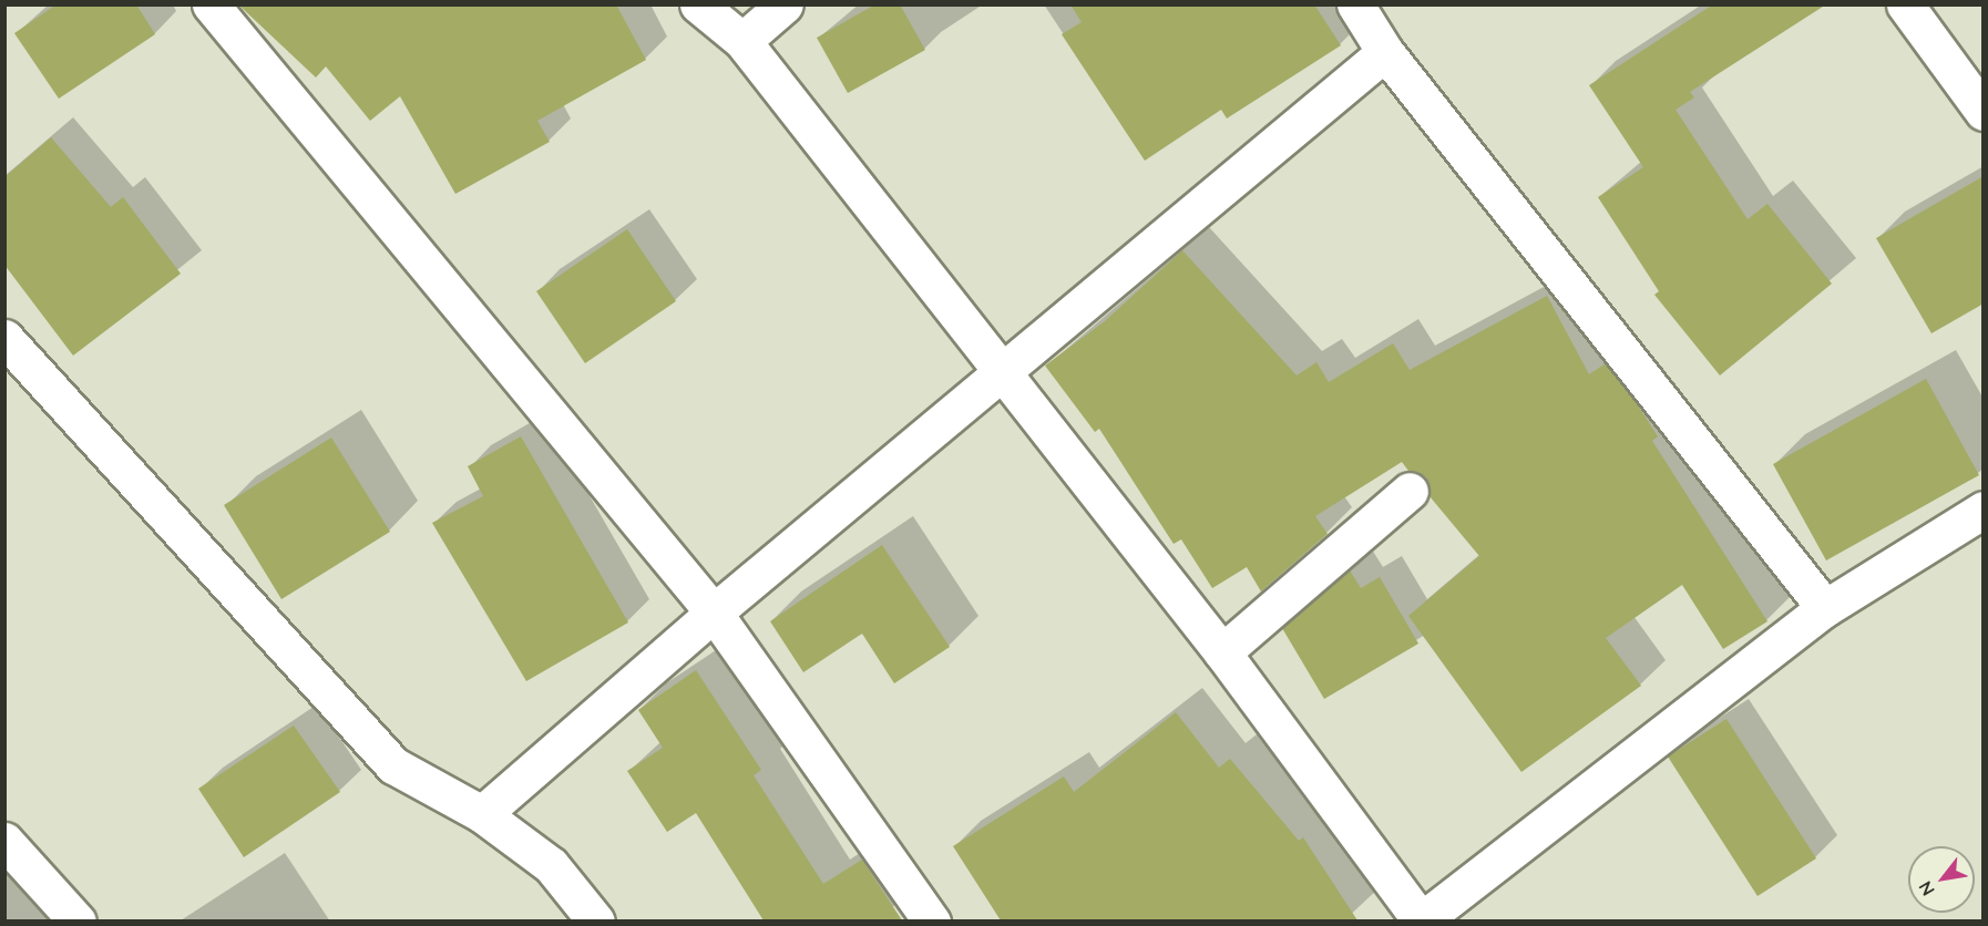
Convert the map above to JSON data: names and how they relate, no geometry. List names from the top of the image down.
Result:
{
  "north": "bottom left"
}
